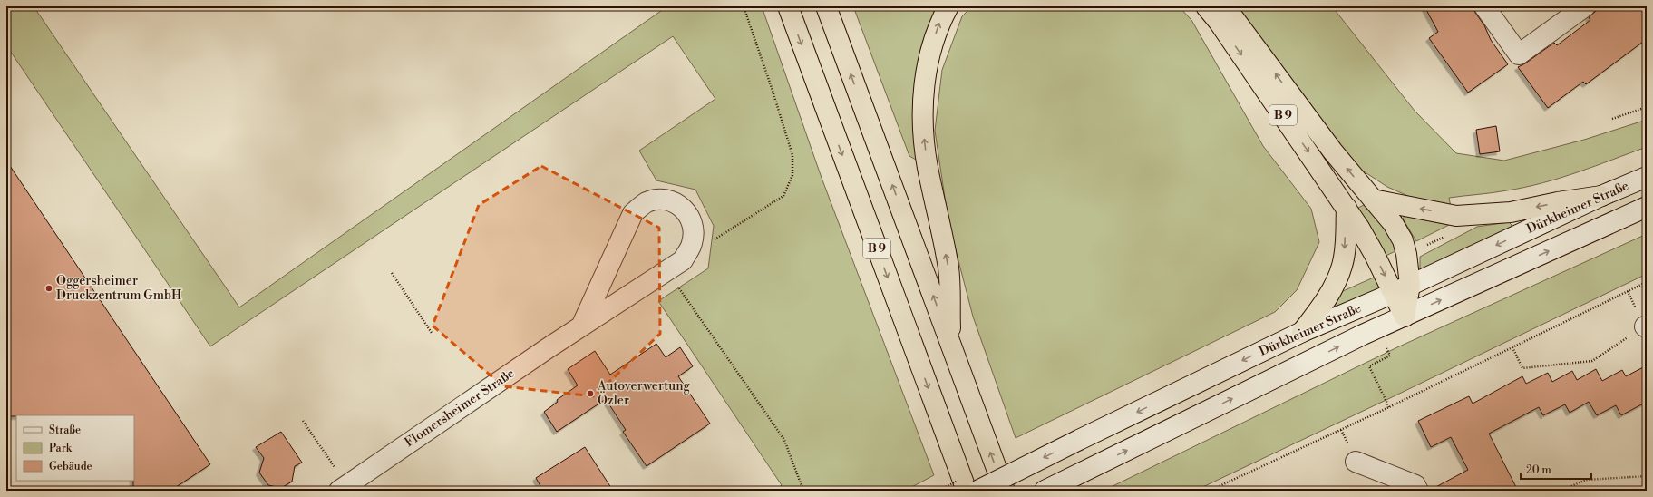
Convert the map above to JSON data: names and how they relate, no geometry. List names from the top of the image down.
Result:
{
  "streets": {
    "highway": ["B 9"],
    "street": ["Dürkheimer Straße", "Flomersheimer Straße"]
  },
  "crossings": [
    ["B 9", "Dürkheimer Straße"]
  ],
  "places": ["Oggersheimer Druckzentrum GmbH", "Autoverwertung Özler"],
  "legend": ["Straße", "Park", "Gebäude"],
  "scale_bar": "20 m"
}
